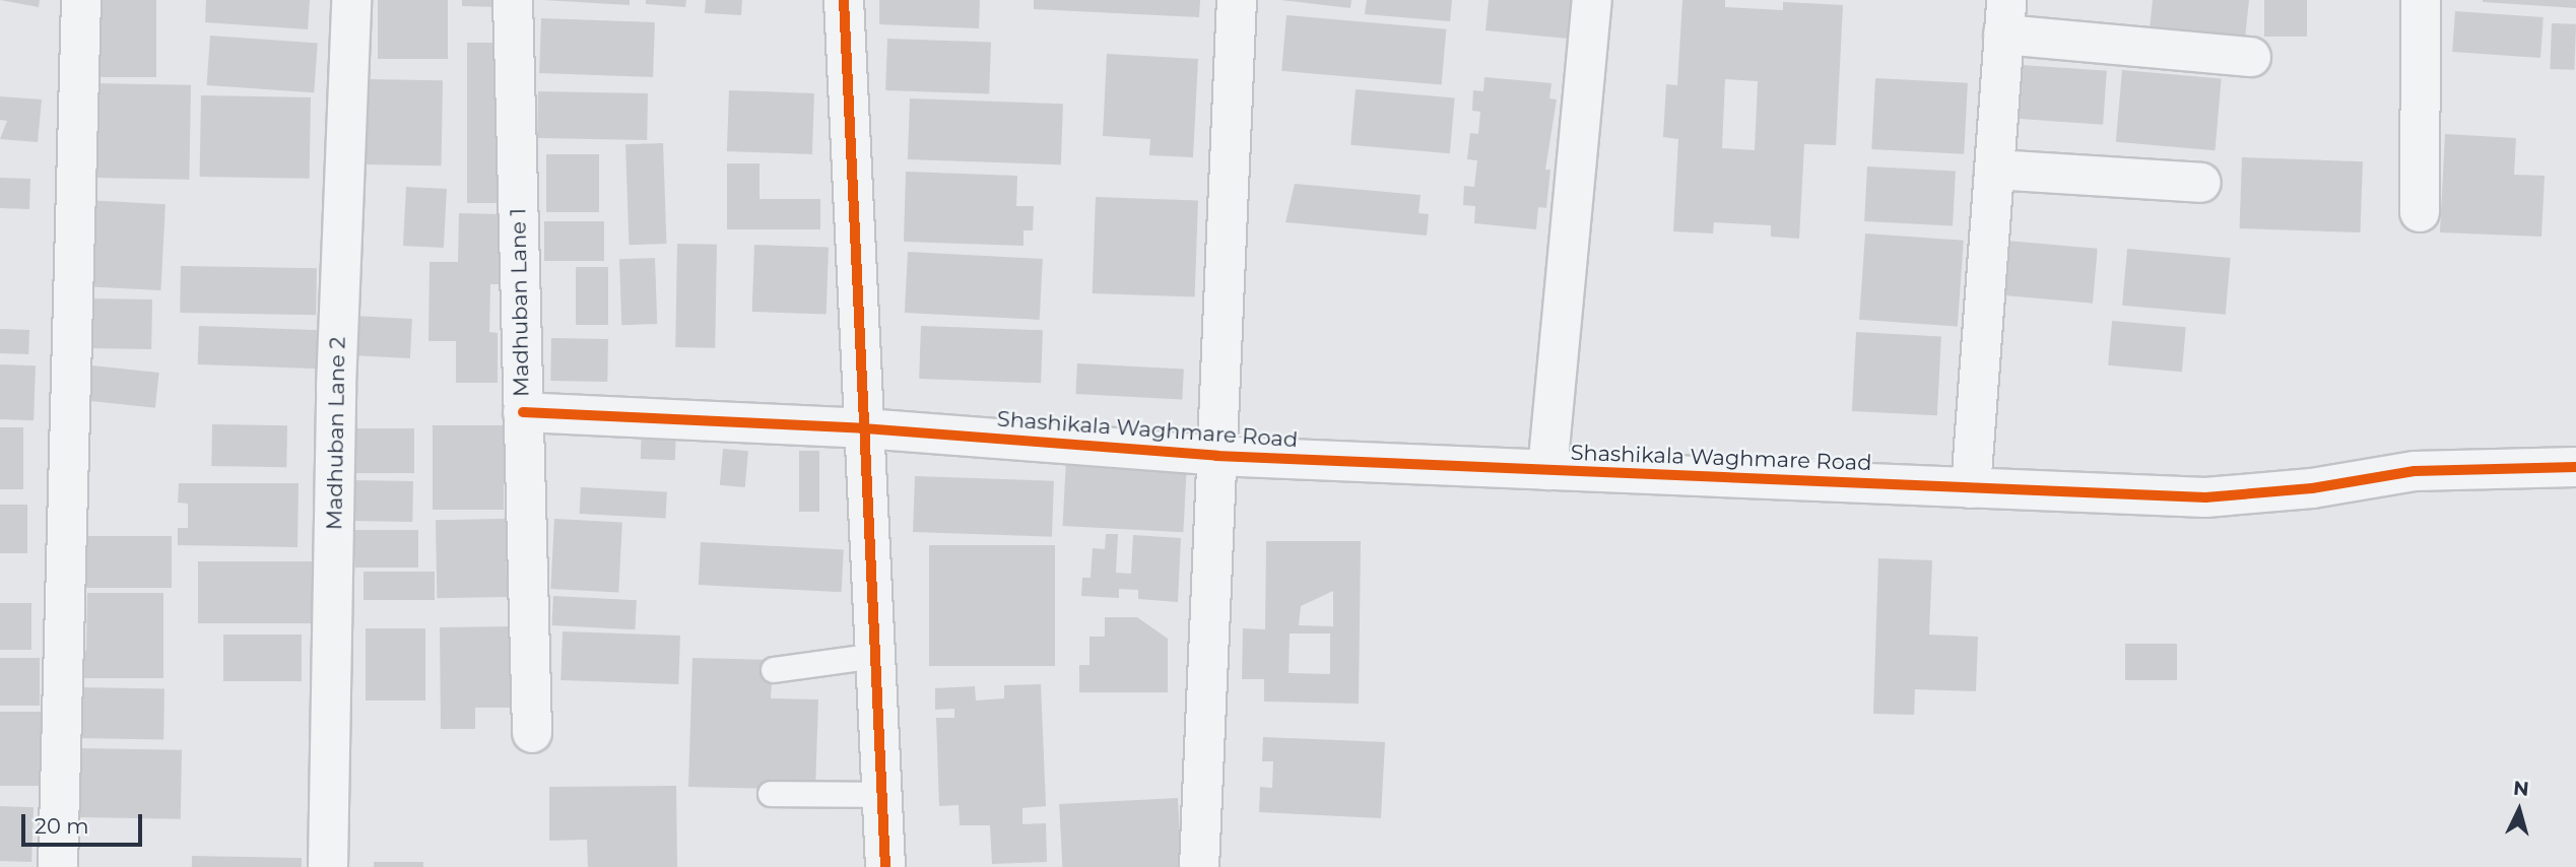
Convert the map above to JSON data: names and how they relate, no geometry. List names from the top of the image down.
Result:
{
  "streets": {
    "street": ["Madhuban Lane 1", "Shashikala Waghmare Road", "Madhuban Lane 2"]
  },
  "crossings": [
    ["Madhuban Lane 1", "Shashikala Waghmare Road"]
  ],
  "scale_bar": "20 m",
  "north": "top"
}
